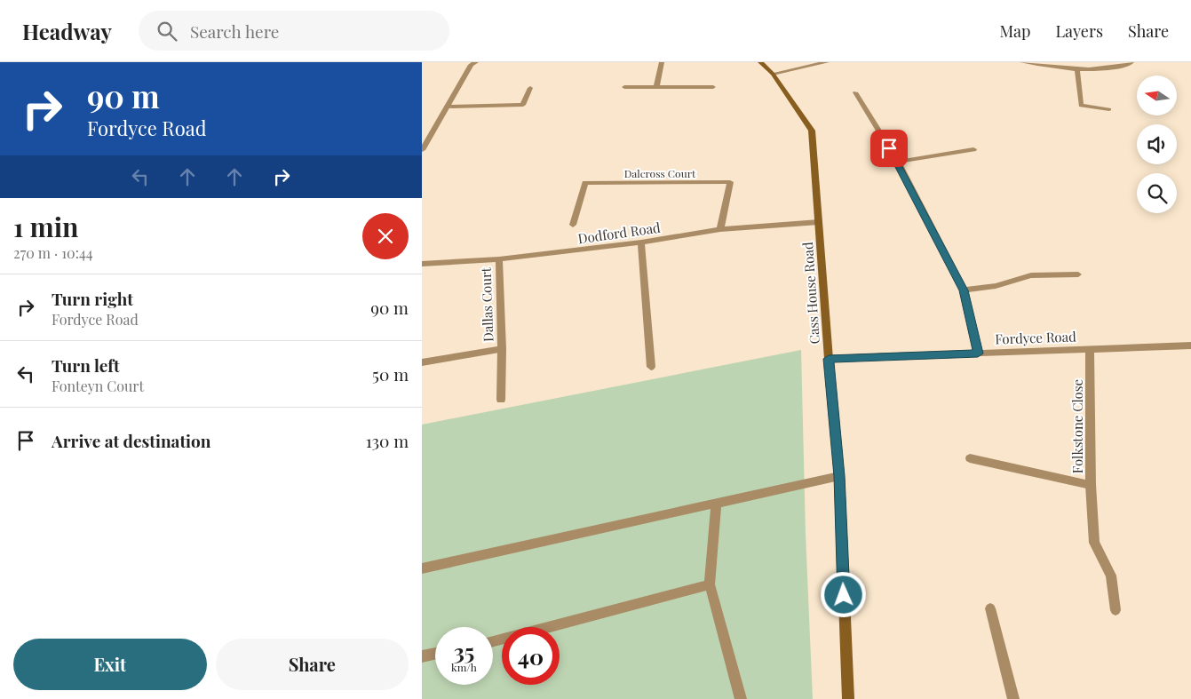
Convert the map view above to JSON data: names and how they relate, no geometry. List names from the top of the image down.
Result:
{
  "streets": {
    "street": [
      "Dalcross Court",
      "Dodford Road",
      "Cass House Road",
      "Dallas Court",
      "Fordyce Road",
      "Folkstone Close"
    ]
  },
  "crossings": [
    ["Dalcross Court", "Dodford Road"],
    ["Dodford Road", "Cass House Road"],
    ["Dodford Road", "Dallas Court"],
    ["Cass House Road", "Fordyce Road"],
    ["Fordyce Road", "Folkstone Close"]
  ],
  "north": "left",
  "page": {
    "header": "Headway",
    "search": "Search here",
    "nav": ["Map", "Layers", "Share"],
    "turn": ["90 m", "Fordyce Road"],
    "heading": ["1 min", "270 m · 10:44"],
    "list": [
      {
        "name": "Turn right",
        "note": "Fordyce Road",
        "value": "90 m"
      },
      {
        "name": "Turn left",
        "note": "Fonteyn Court",
        "value": "50 m"
      },
      {
        "name": "Arrive at destination",
        "value": "130 m"
      }
    ],
    "speed": "35 km/h",
    "limit": "40",
    "buttons": ["Exit", "Share"]
  }
}
